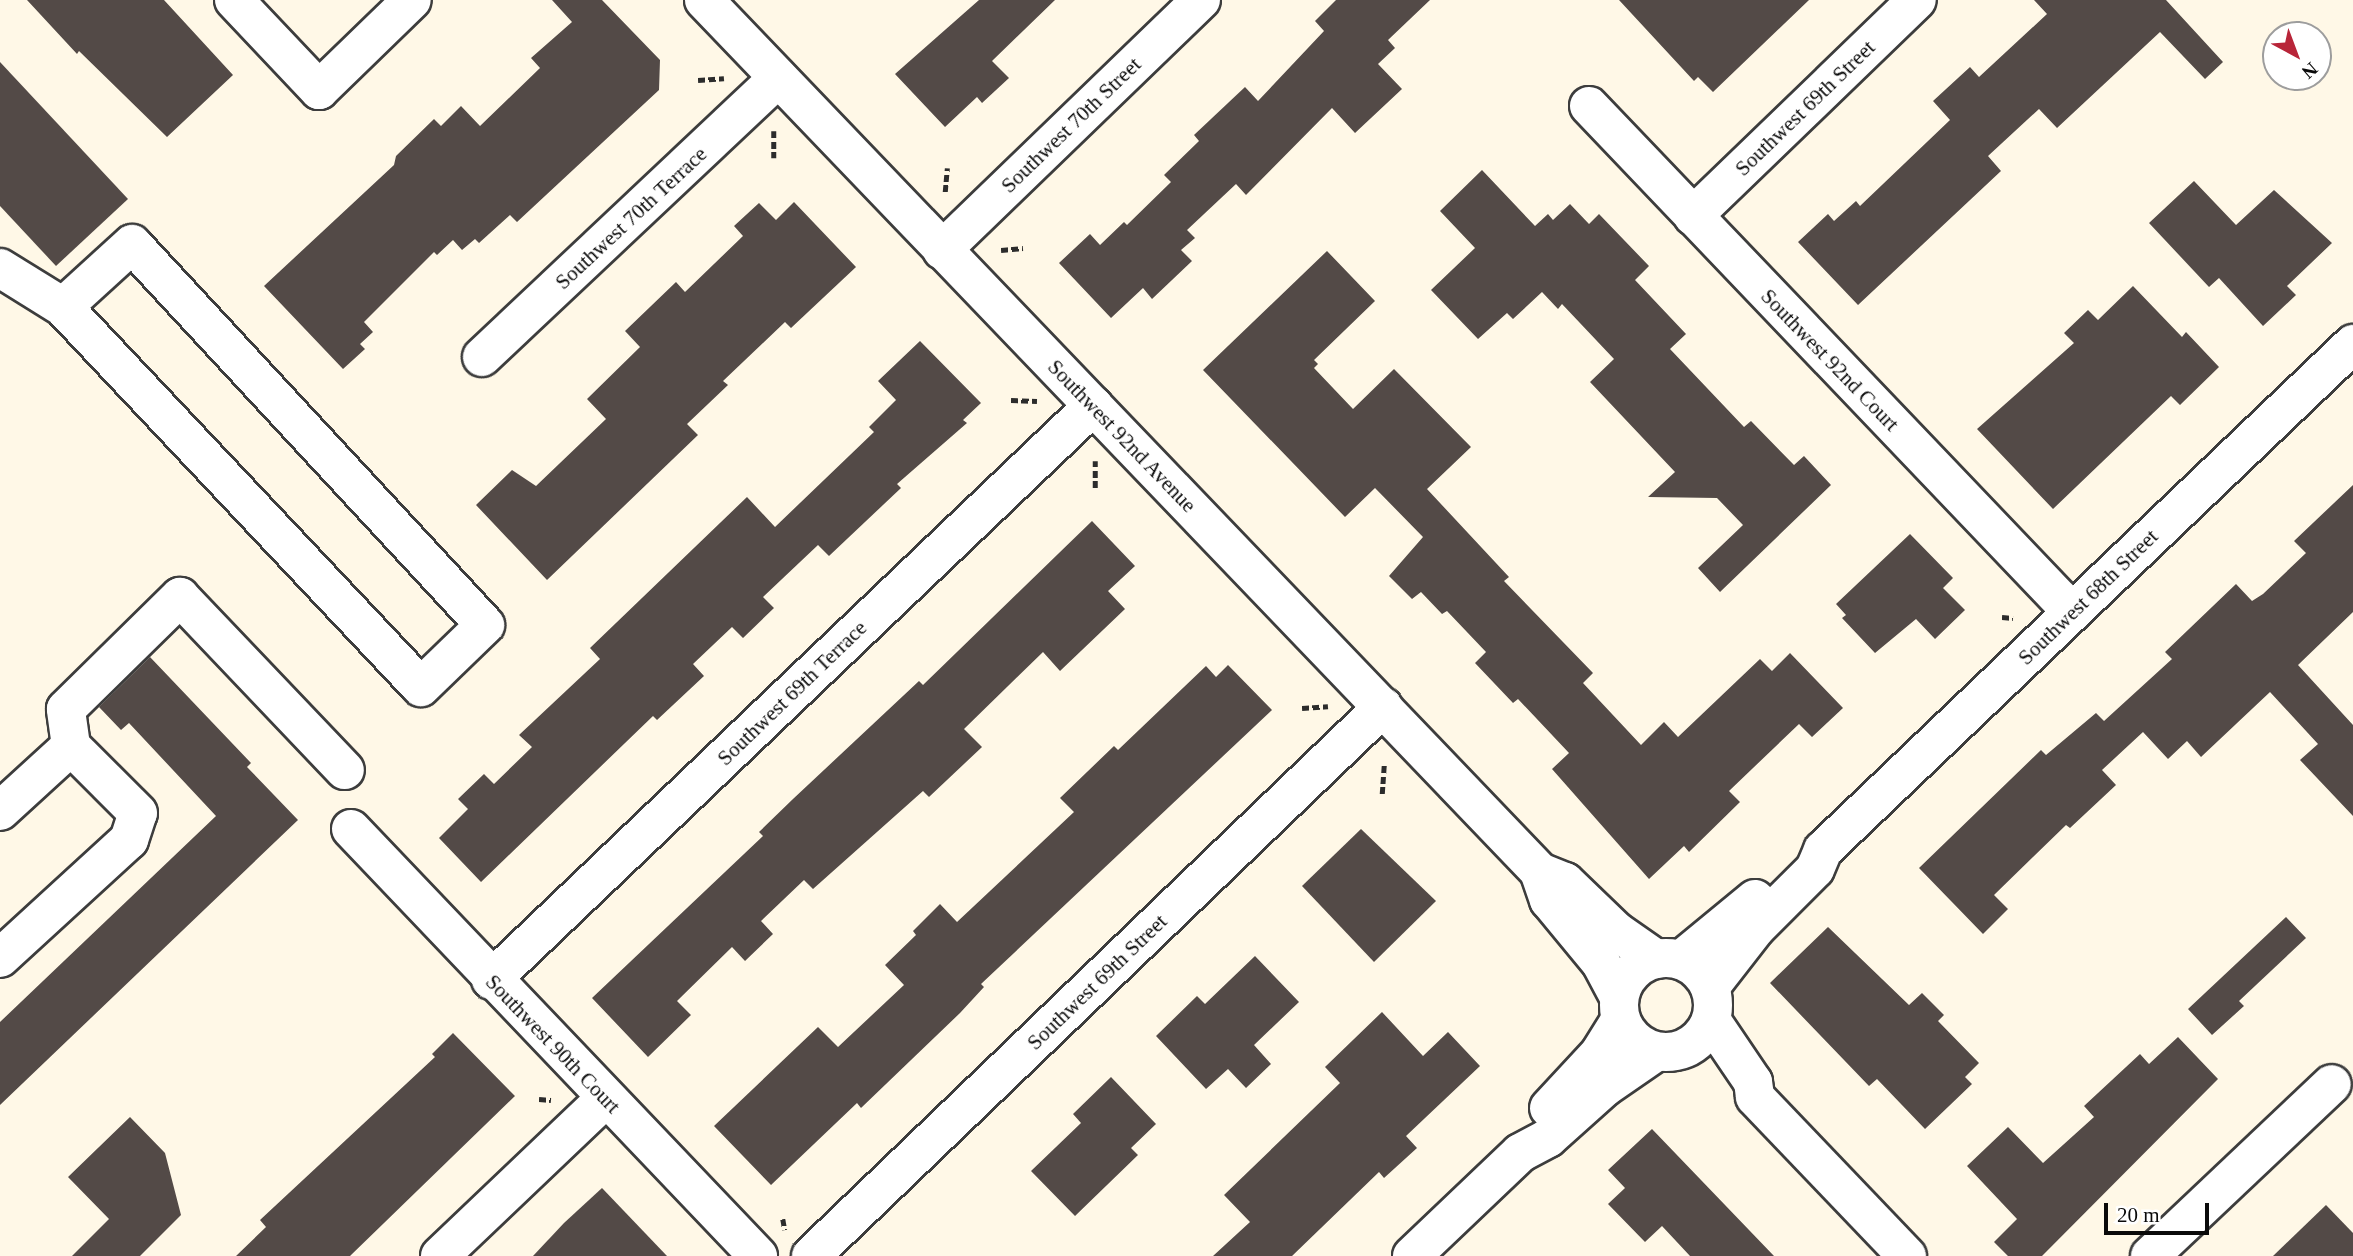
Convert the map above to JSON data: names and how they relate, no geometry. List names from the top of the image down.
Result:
{
  "streets": {
    "street": [
      "Southwest 69th Street",
      "Southwest 70th Street",
      "Southwest 70th Terrace",
      "Southwest 92nd Court",
      "Southwest 92nd Avenue",
      "Southwest 68th Street",
      "Southwest 69th Terrace",
      "Southwest 90th Court"
    ]
  },
  "crossings": [
    ["Southwest 69th Street", "Southwest 92nd Court"],
    ["Southwest 69th Street", "Southwest 92nd Avenue"],
    ["Southwest 70th Street", "Southwest 92nd Avenue"],
    ["Southwest 70th Terrace", "Southwest 92nd Avenue"],
    ["Southwest 92nd Court", "Southwest 68th Street"],
    ["Southwest 92nd Avenue", "Southwest 68th Street"],
    ["Southwest 92nd Avenue", "Southwest 69th Terrace"],
    ["Southwest 69th Terrace", "Southwest 90th Court"]
  ],
  "scale_bar": "20 m",
  "north": "bottom right"
}
